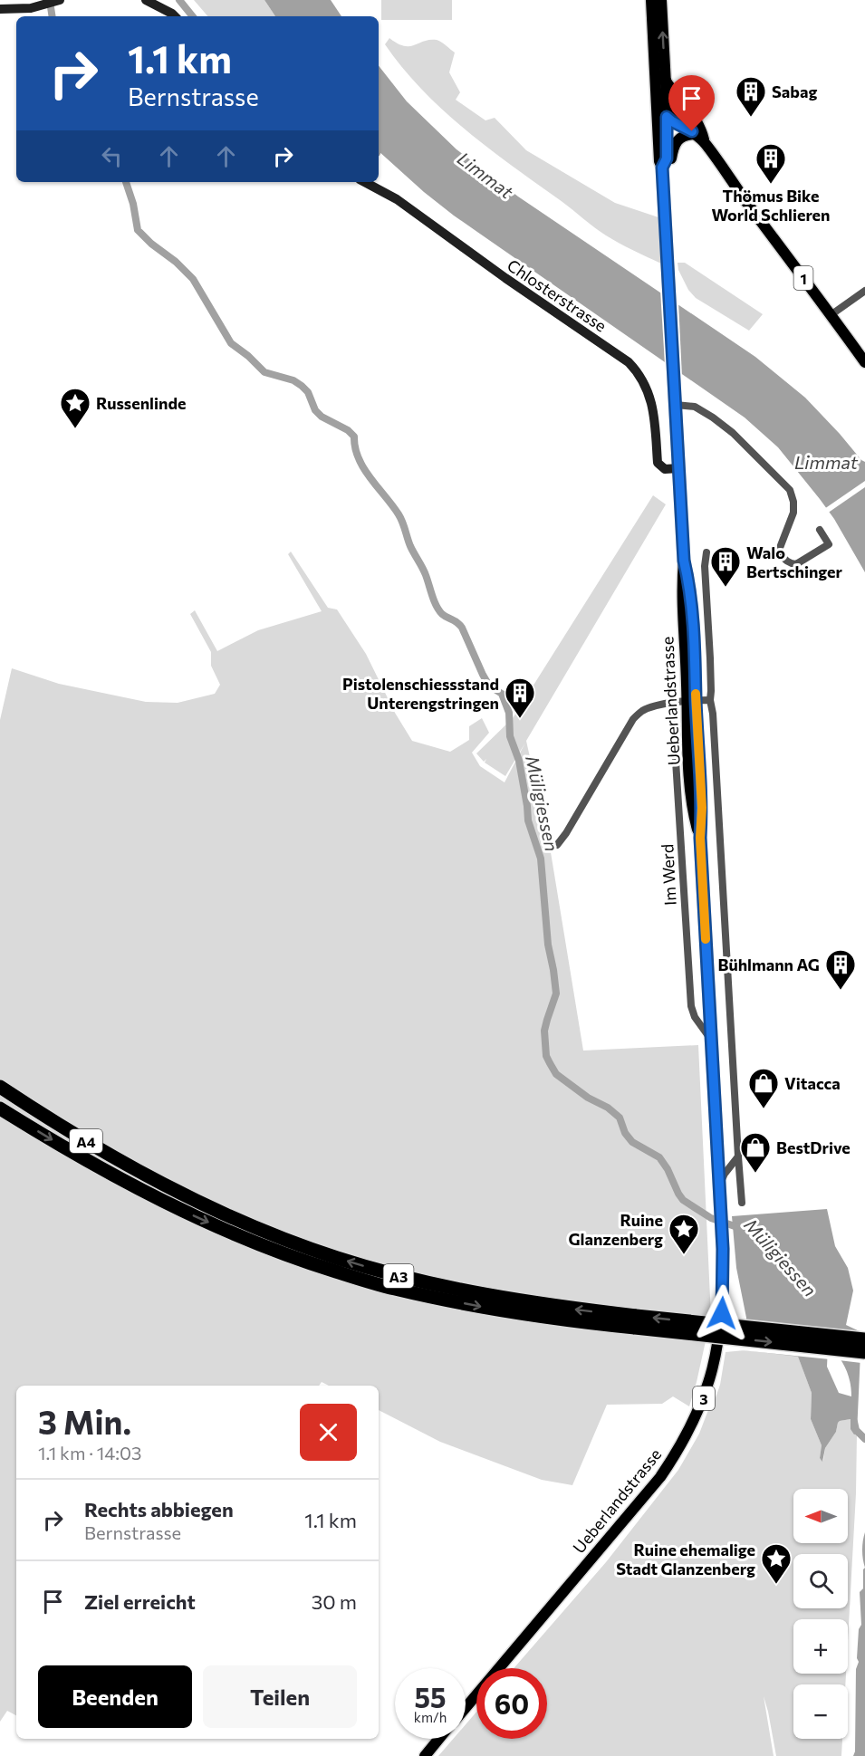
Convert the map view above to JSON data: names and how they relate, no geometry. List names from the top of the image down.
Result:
{
  "streets": {
    "highway": ["A4", "A3"],
    "main road": ["1", "Ueberlandstrasse", "3"],
    "street": ["Chlosterstrasse", "Im Werd"]
  },
  "crossings": [
    ["1", "Ueberlandstrasse"],
    ["1", "3"],
    ["Chlosterstrasse", "Ueberlandstrasse"],
    ["Ueberlandstrasse", "Im Werd"],
    ["Ueberlandstrasse", "3"],
    ["A4", "A3"]
  ],
  "water": ["Limmat", "Müligiessen"],
  "places": {
    "building": [
      "Sabag",
      "Thömus Bike World Schlieren",
      "Walo Bertschinger",
      "Pistolenschiessstand Unterengstringen",
      "Bühlmann AG"
    ],
    "place": ["Russenlinde", "Ruine Glanzenberg", "Ruine ehemalige Stadt Glanzenberg"],
    "shop": ["Vitacca", "BestDrive"]
  },
  "north": "left",
  "page": {
    "turn": ["1.1 km", "Bernstrasse"],
    "heading": ["3 Min.", "1.1 km · 14:03"],
    "list": [
      {
        "name": "Rechts abbiegen",
        "note": "Bernstrasse",
        "value": "1.1 km"
      },
      {
        "name": "Ziel erreicht",
        "value": "30 m"
      }
    ],
    "map_buttons": ["+", "−"],
    "buttons": ["Beenden", "Teilen"],
    "speed": "55 km/h",
    "limit": "60"
  }
}
